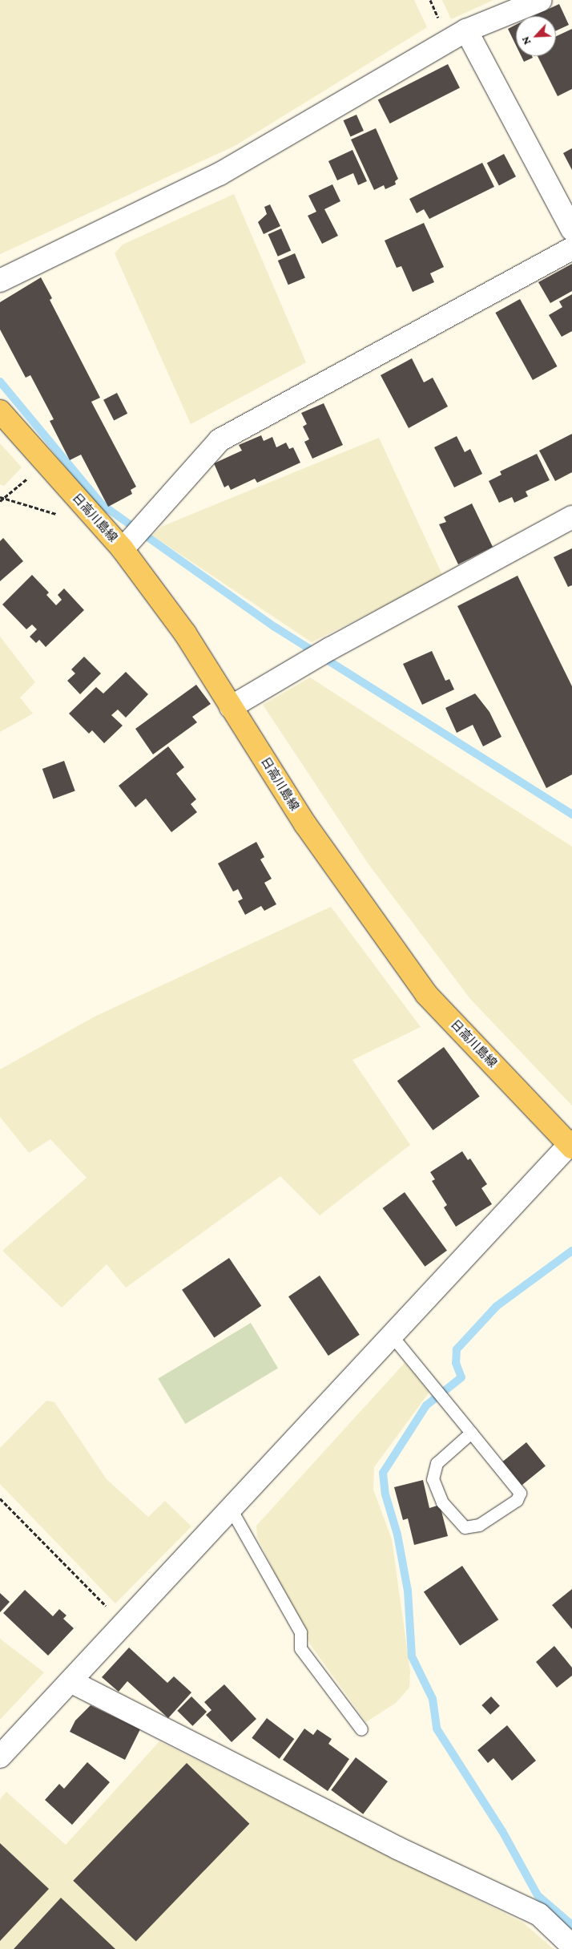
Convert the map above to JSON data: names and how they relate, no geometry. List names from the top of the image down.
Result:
{
  "streets": {
    "main road": ["日高川島線"]
  },
  "north": "bottom left"
}
